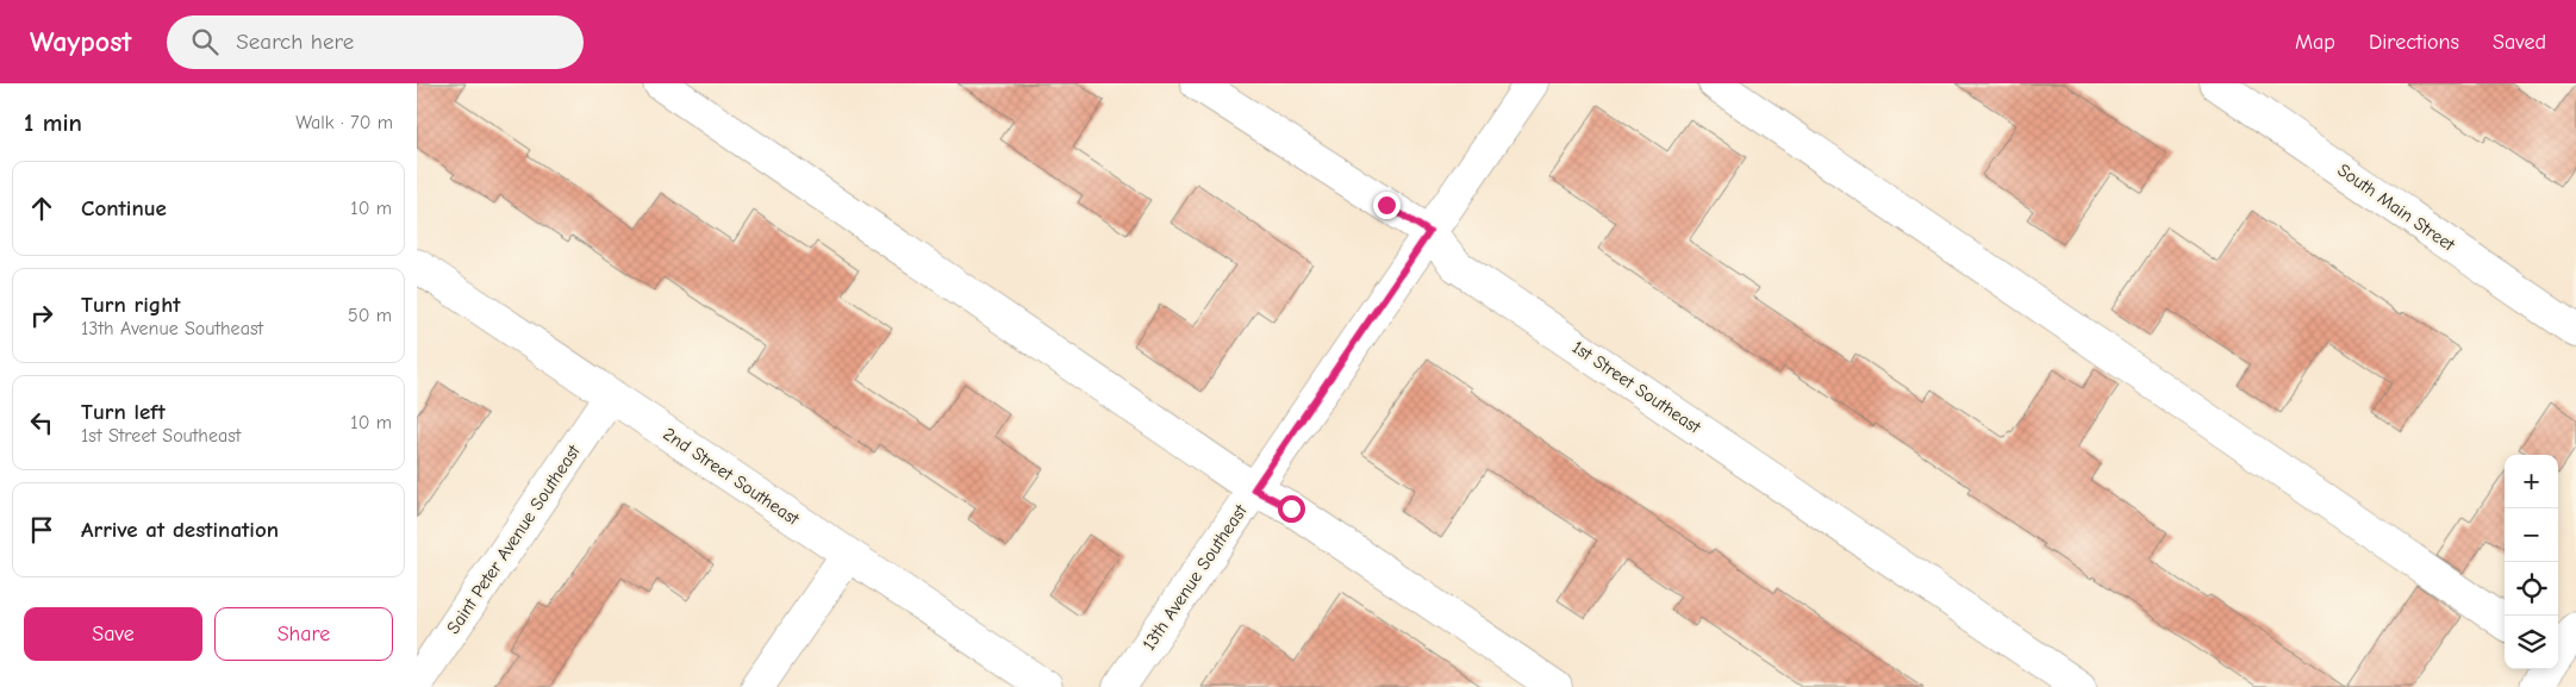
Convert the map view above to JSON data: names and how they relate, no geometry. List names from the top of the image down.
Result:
{
  "streets": {
    "street": [
      "South Main Street",
      "1st Street Southeast",
      "2nd Street Southeast",
      "Saint Peter Avenue Southeast",
      "13th Avenue Southeast"
    ]
  },
  "crossings": [
    ["1st Street Southeast", "13th Avenue Southeast"],
    ["2nd Street Southeast", "Saint Peter Avenue Southeast"]
  ],
  "page": {
    "header": "Waypost",
    "search": "Search here",
    "nav": ["Map", "Directions", "Saved"],
    "heading": ["1 min", "Walk · 70 m"],
    "list": [
      ["Continue", "10 m"],
      ["Turn right", "13th Avenue Southeast", "50 m"],
      ["Turn left", "1st Street Southeast", "10 m"],
      "Arrive at destination"
    ],
    "map_buttons": ["+", "−"],
    "buttons": ["Save", "Share"]
  }
}
